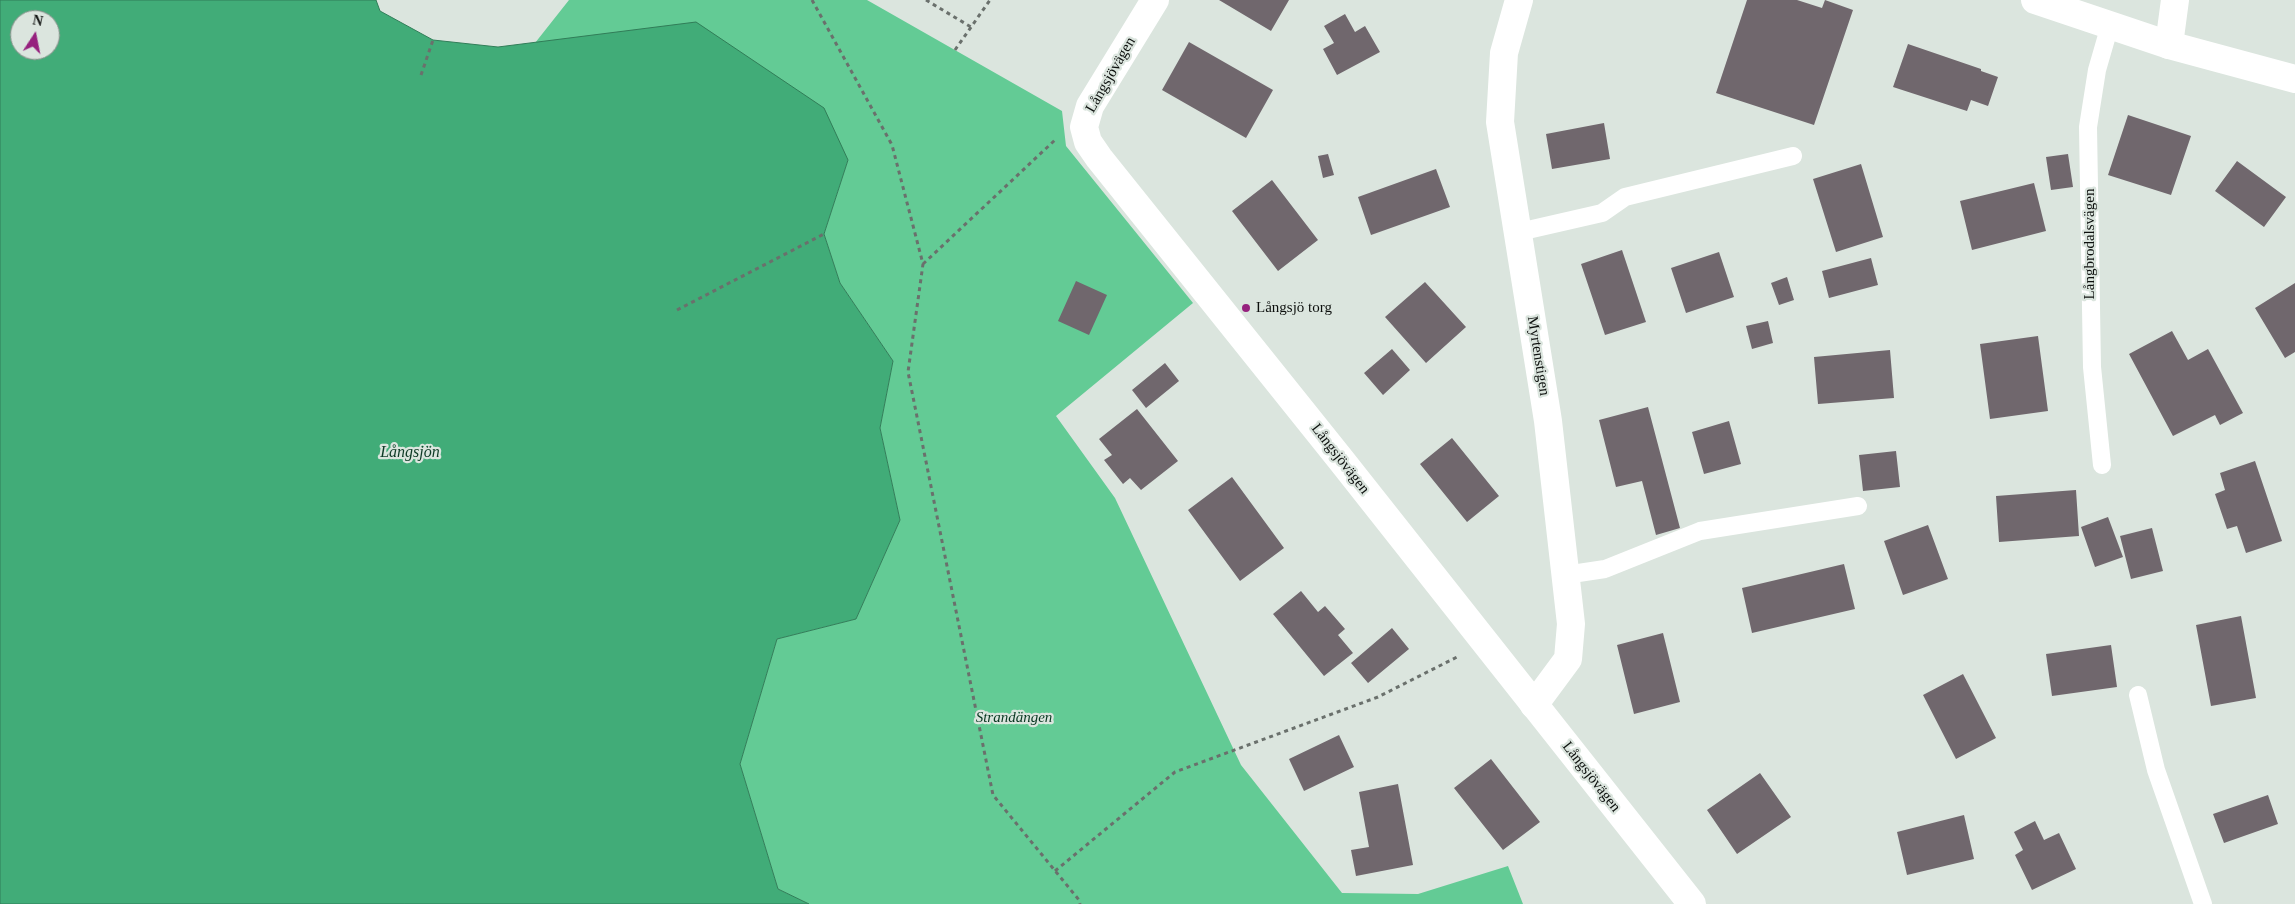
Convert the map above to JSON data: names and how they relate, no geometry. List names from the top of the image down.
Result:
{
  "streets": {
    "street": ["Långsjövägen", "Myrtenstigen"],
    "lane": ["Långbrodalsvägen"]
  },
  "crossings": [
    ["Långsjövägen", "Myrtenstigen"]
  ],
  "water": ["Långsjön"],
  "parks": ["Strandängen"],
  "places": ["Långsjö torg"],
  "north": "top"
}
